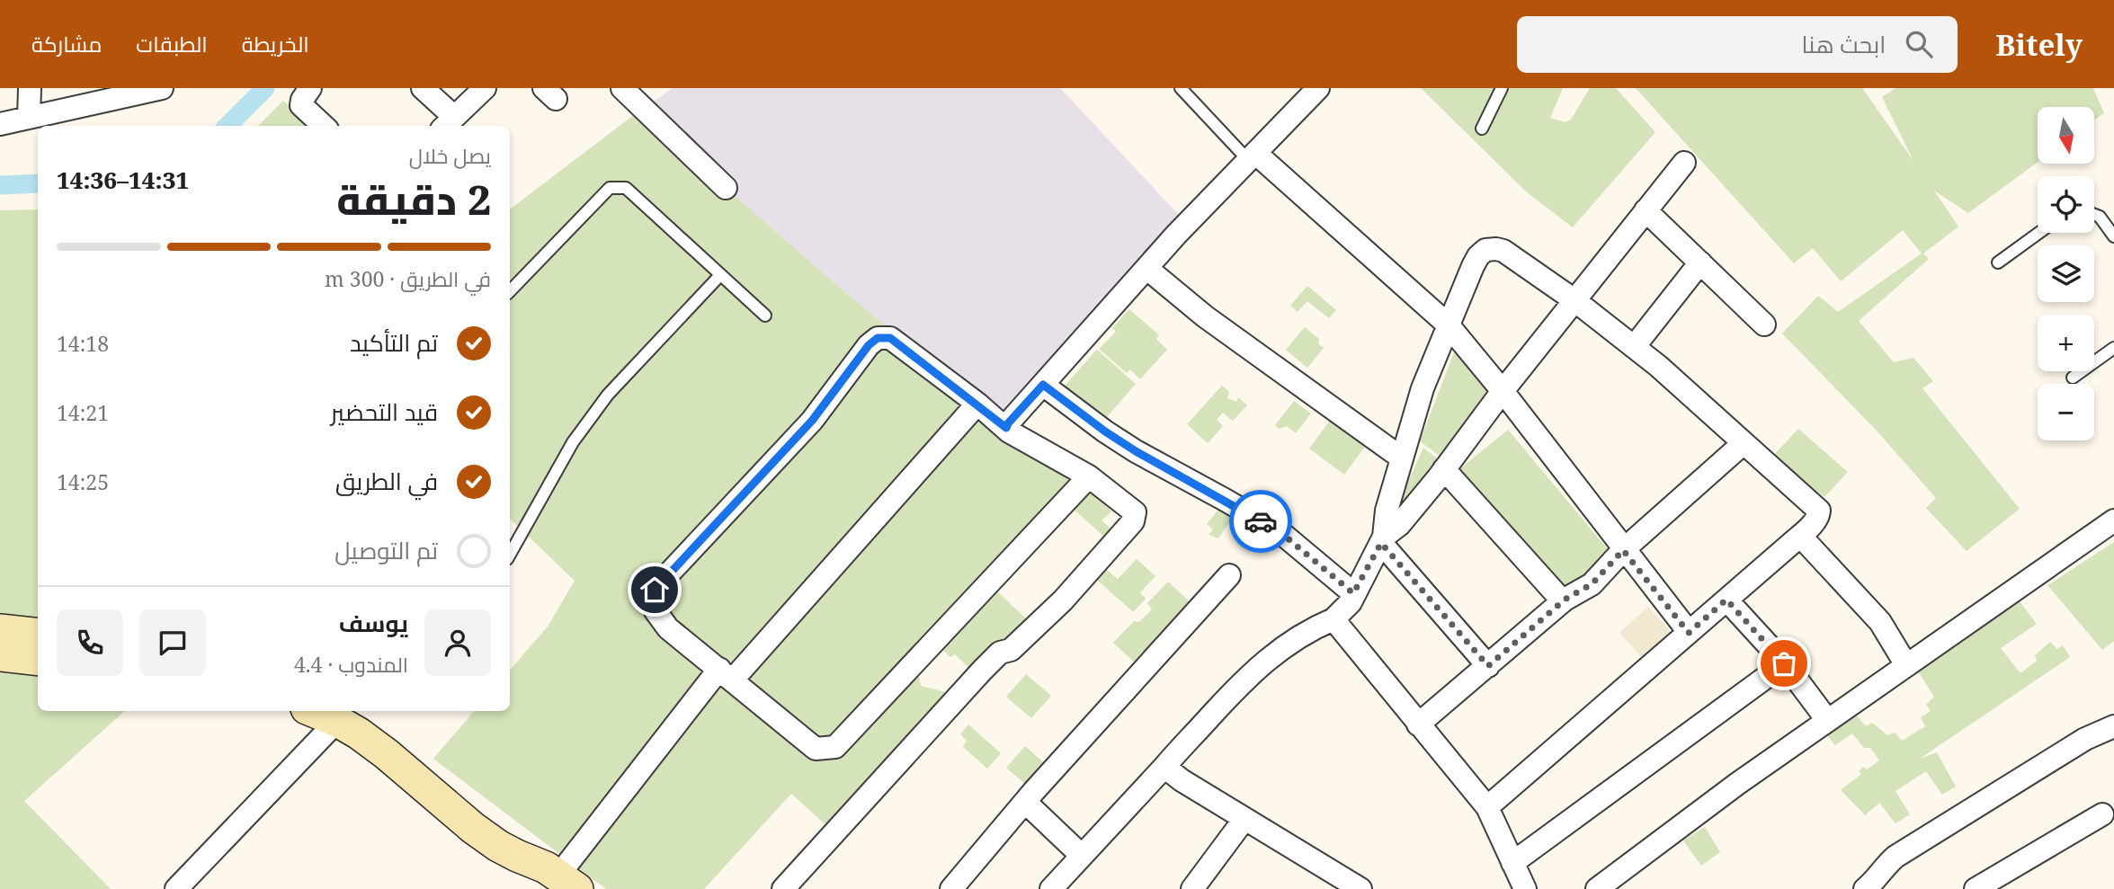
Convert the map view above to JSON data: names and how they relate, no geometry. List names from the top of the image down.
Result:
{
  "north": "bottom",
  "page": {
    "header": "Bitely",
    "search": "ابحث هنا",
    "nav": ["الخريطة", "الطبقات", "مشاركة"],
    "map_buttons": ["+", "−"],
    "heading": ["2 دقيقة", "يصل خلال", "14:31–14:36"],
    "panel": ["يوسف", "المندوب · 4.4"],
    "bar": "في الطريق · 300 m",
    "list": [
      ["تم التأكيد", "14:18"],
      ["قيد التحضير", "14:21"],
      ["في الطريق", "14:25"],
      "تم التوصيل"
    ]
  }
}
